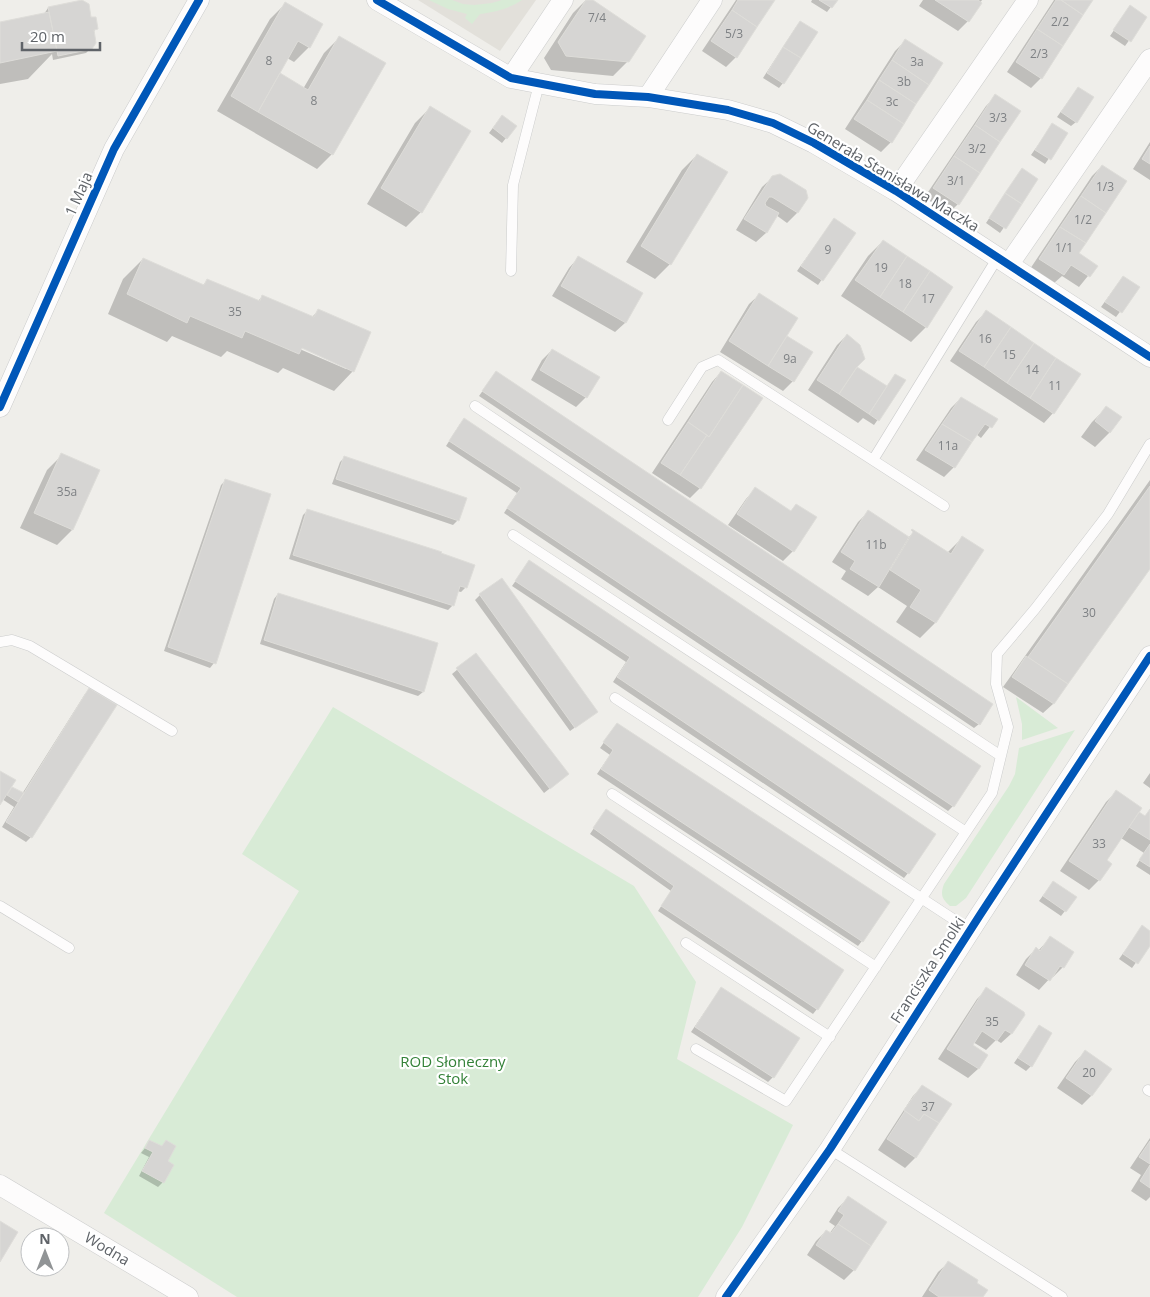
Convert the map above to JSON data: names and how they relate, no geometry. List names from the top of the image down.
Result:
{
  "streets": {
    "street": [
      "Generała Stanisława Maczka",
      "1 Maja",
      "Franciszka Smolki",
      "Wodna"
    ]
  },
  "parks": ["ROD Słoneczny Stok"],
  "house_numbers": [
    "7/4",
    "2/2",
    "5/3",
    "2/3",
    "8",
    "3a",
    "3b",
    "8",
    "3c",
    "3/3",
    "3/2",
    "3/1",
    "1/3",
    "1/2",
    "1/1",
    "9",
    "19",
    "18",
    "17",
    "35",
    "16",
    "15",
    "9a",
    "14",
    "11",
    "11a",
    "35a",
    "11b",
    "30",
    "33",
    "35",
    "20",
    "37"
  ],
  "scale_bar": "20 m",
  "north": "top"
}
